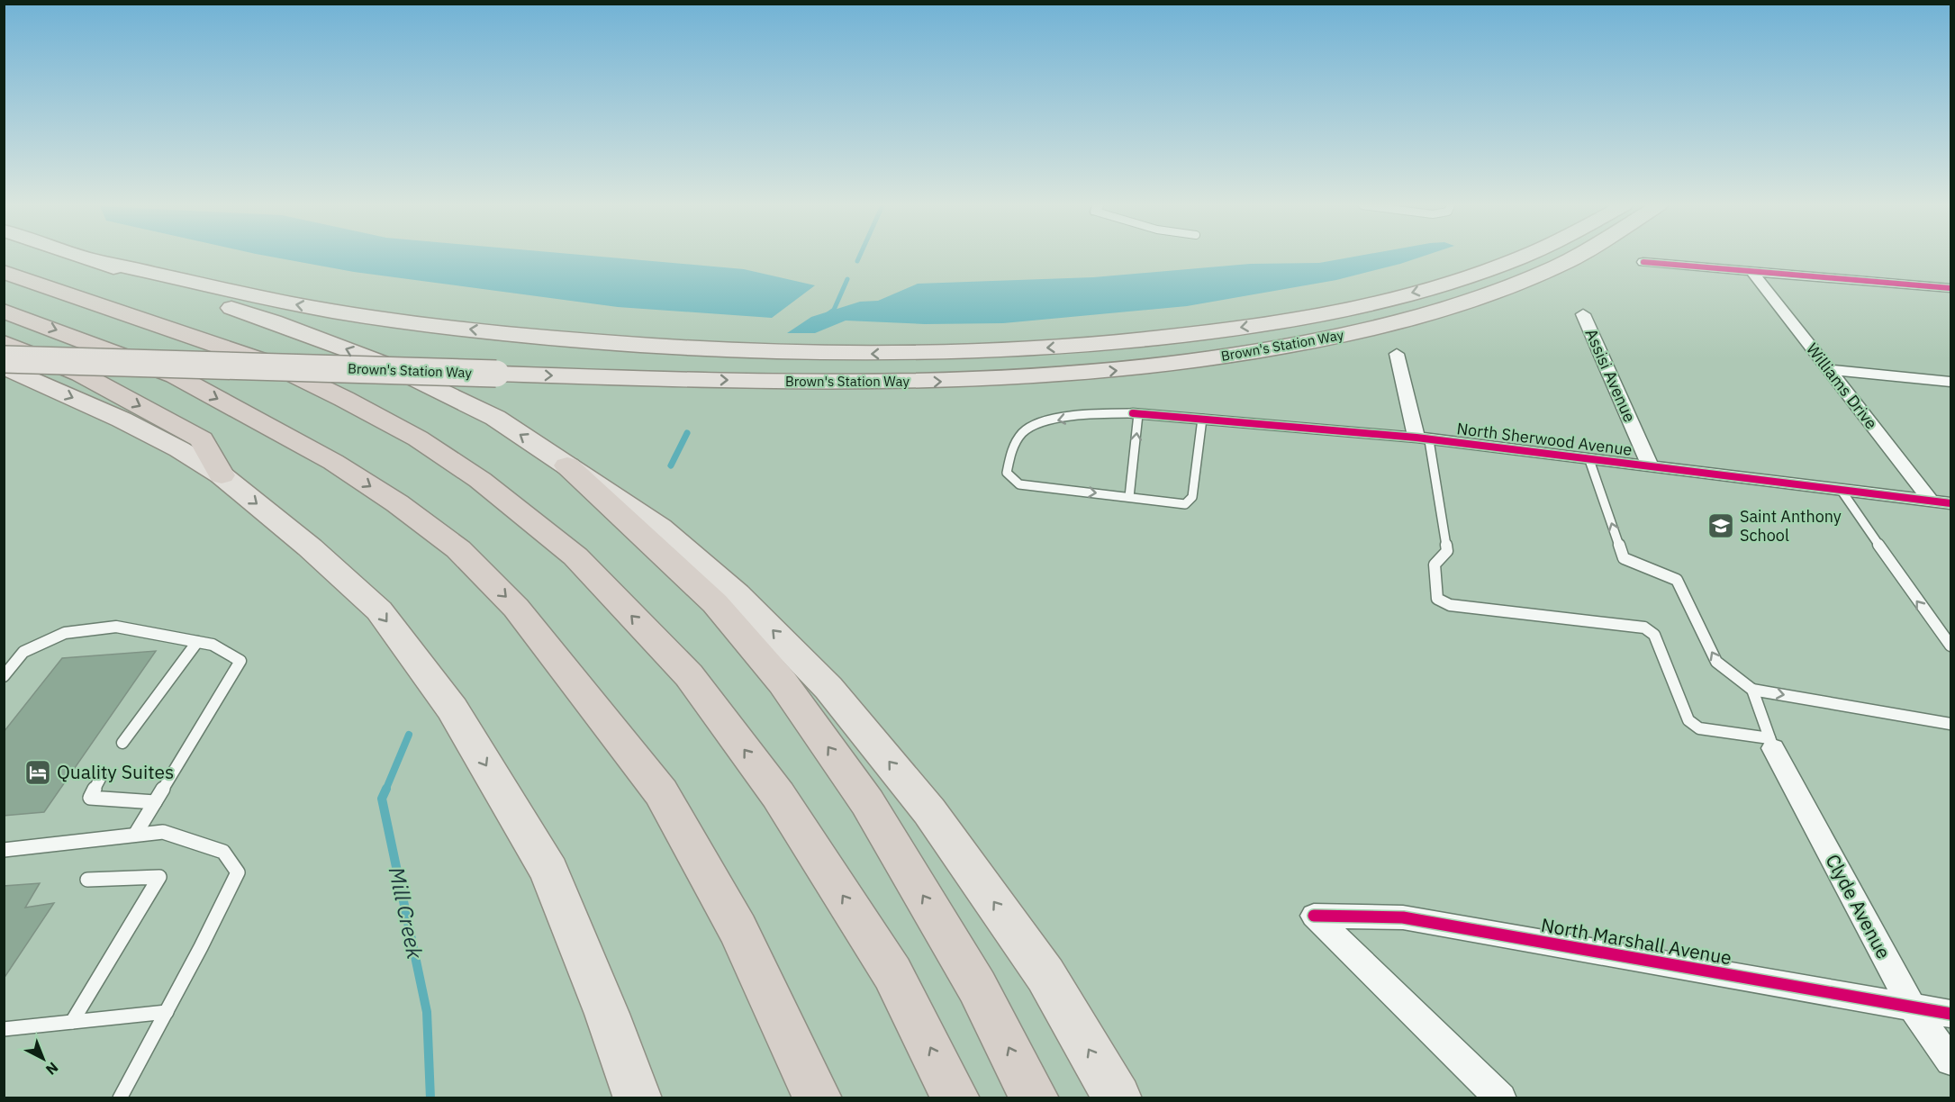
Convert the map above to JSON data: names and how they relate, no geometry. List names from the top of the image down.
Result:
{
  "streets": {
    "main road": ["Brown's Station Way"],
    "street": [
      "Assisi Avenue",
      "Williams Drive",
      "North Sherwood Avenue",
      "Clyde Avenue",
      "North Marshall Avenue"
    ]
  },
  "crossings": [
    ["Assisi Avenue", "North Sherwood Avenue"],
    ["Williams Drive", "North Sherwood Avenue"],
    ["Clyde Avenue", "North Marshall Avenue"]
  ],
  "water": ["Mill Creek"],
  "places": {
    "school or university": ["Saint Anthony School"],
    "hotel": ["Quality Suites"]
  },
  "north": "bottom right"
}
